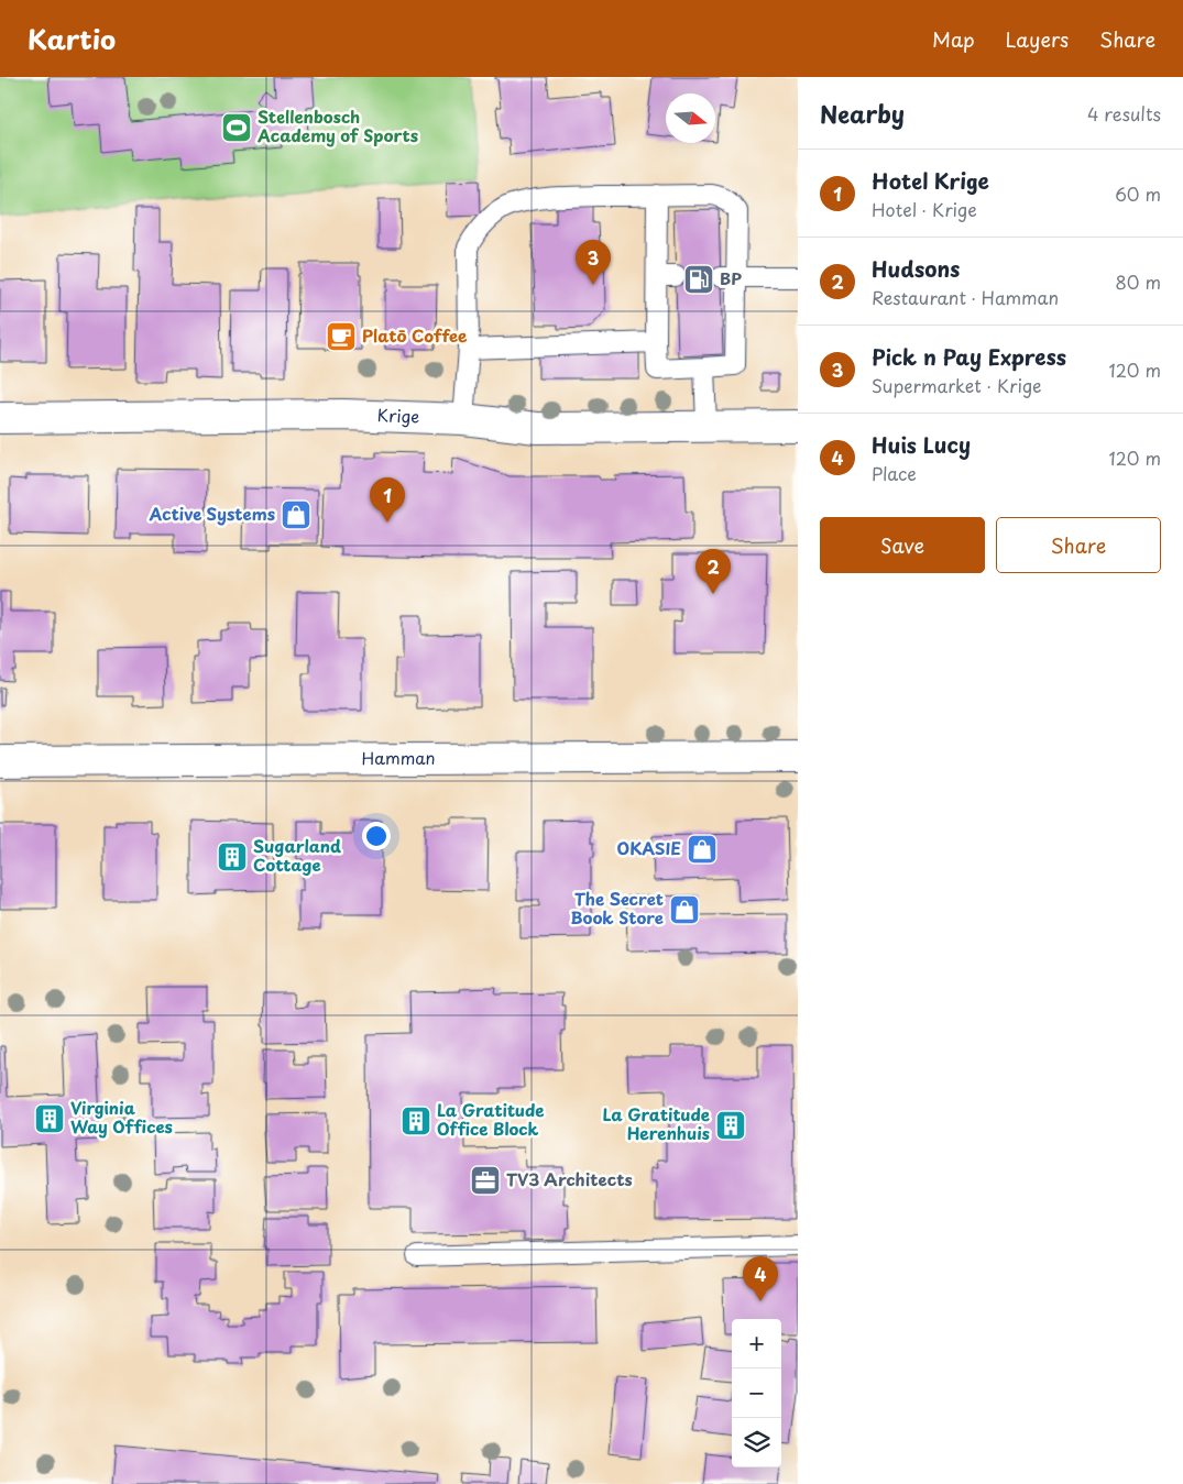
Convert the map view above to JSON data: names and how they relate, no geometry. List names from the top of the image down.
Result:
{
  "streets": {
    "street": ["Krige", "Hamman"]
  },
  "places": {
    "sports": ["Stellenbosch Academy of Sports"],
    "fuel station": ["BP"],
    "cafe": ["Platō Coffee"],
    "shop": ["Active Systems", "OKASIE", "The Secret Book Store"],
    "building": [
      "Sugarland Cottage",
      "Virginia Way Offices",
      "La Gratitude Office Block",
      "La Gratitude Herenhuis"
    ],
    "office": ["TV3 Architects"]
  },
  "north": "right",
  "page": {
    "header": "Kartio",
    "nav": ["Map", "Layers", "Share"],
    "heading": ["Nearby", "4 results"],
    "list": [
      {
        "mark": "1",
        "name": "Hotel Krige",
        "note": "Hotel · Krige",
        "value": "60 m"
      },
      {
        "mark": "2",
        "name": "Hudsons",
        "note": "Restaurant · Hamman",
        "value": "80 m"
      },
      {
        "mark": "3",
        "name": "Pick n Pay Express",
        "note": "Supermarket · Krige",
        "value": "120 m"
      },
      {
        "mark": "4",
        "name": "Huis Lucy",
        "note": "Place",
        "value": "120 m"
      }
    ],
    "pins": [
      "3",
      "1",
      "2",
      "4"
    ],
    "buttons": ["Save", "Share"],
    "map_buttons": ["+", "−"]
  }
}
